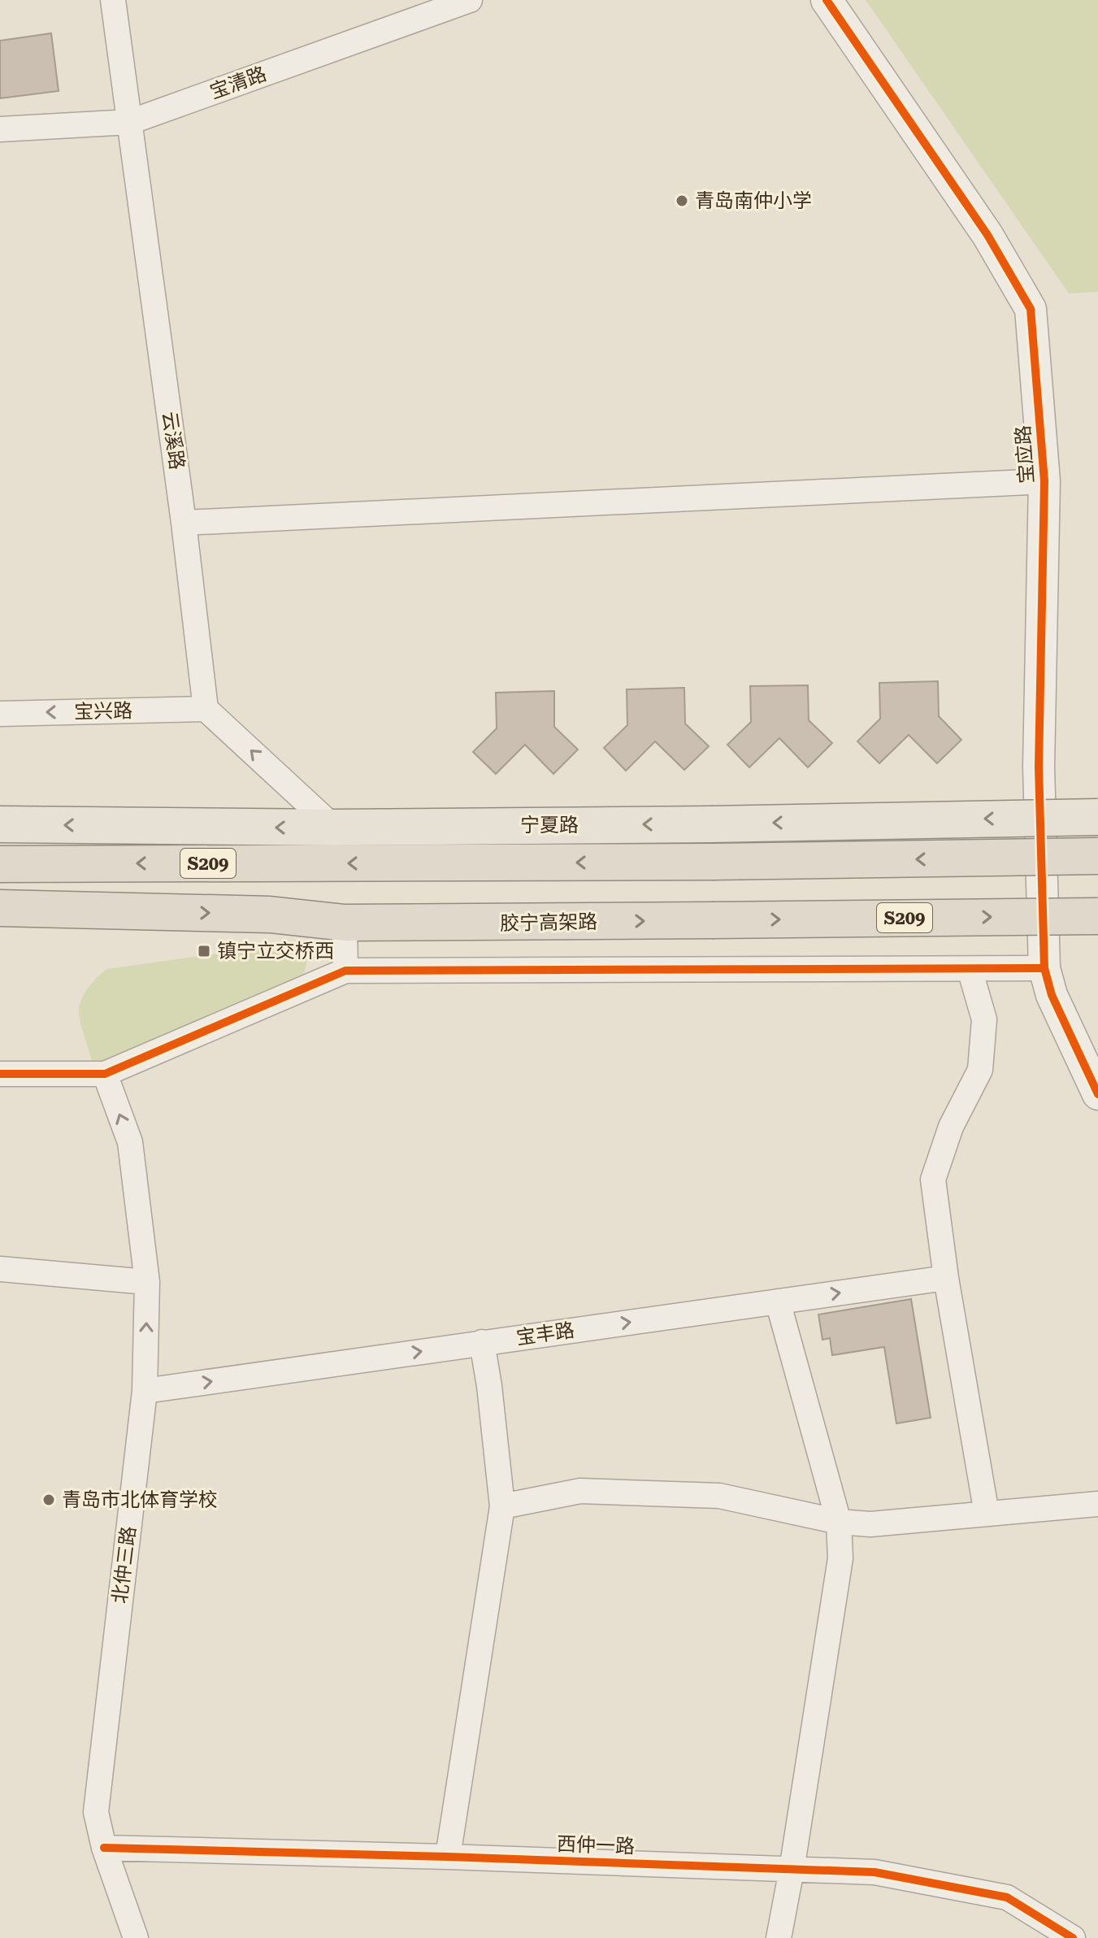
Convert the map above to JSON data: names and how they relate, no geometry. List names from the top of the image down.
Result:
{
  "streets": {
    "highway": ["S209", "胶宁高架路"],
    "main road": ["宁夏路"],
    "street": [
      "宝清路",
      "云溪路",
      "宝应路",
      "宝兴路",
      "宝丰路",
      "北仲三路",
      "西仲一路"
    ]
  },
  "crossings": [
    ["宝清路", "云溪路"],
    ["云溪路", "宝兴路"],
    ["宝丰路", "北仲三路"],
    ["北仲三路", "西仲一路"]
  ],
  "one_way": ["宝兴路", "宁夏路", "北仲三路"],
  "places": {
    "other": ["青岛南仲小学", "青岛市北体育学校"],
    "transit": ["镇宁立交桥西"]
  }
}
